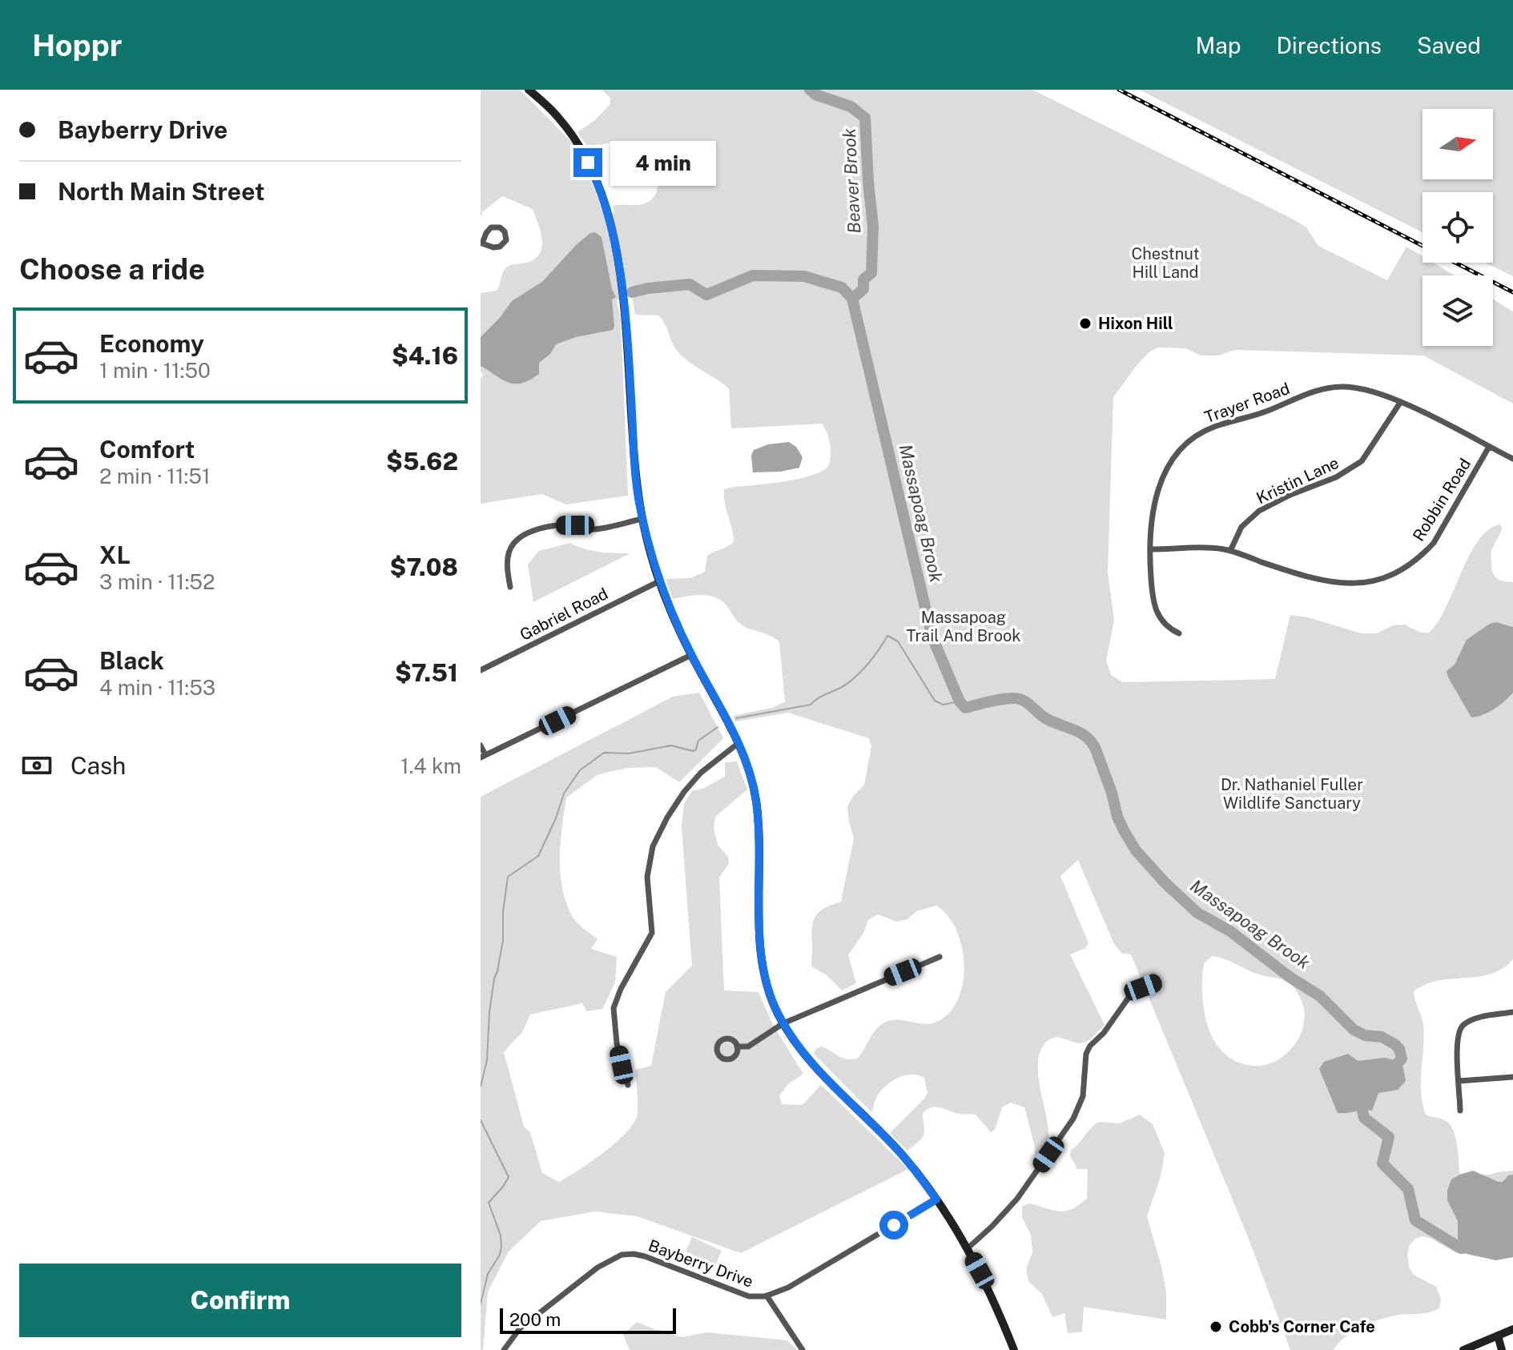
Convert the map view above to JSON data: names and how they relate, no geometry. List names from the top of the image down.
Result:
{
  "streets": {
    "street": [
      "Trayer Road",
      "Kristin Lane",
      "Robbin Road",
      "Gabriel Road",
      "Bayberry Drive"
    ]
  },
  "crossings": [
    ["Trayer Road", "Kristin Lane"],
    ["Trayer Road", "Robbin Road"],
    ["Kristin Lane", "Robbin Road"]
  ],
  "water": ["Beaver Brook", "Massapoag Brook"],
  "parks": ["Chestnut Hill Land", "Massapoag Trail And Brook", "Dr. Nathaniel Fuller Wildlife Sanctuary"],
  "places": ["Hixon Hill", "Cobb's Corner Cafe"],
  "scale_bar": "200 m",
  "north": "right",
  "page": {
    "header": "Hoppr",
    "nav": ["Map", "Directions", "Saved"],
    "banner": ["Bayberry Drive", "North Main Street"],
    "bubble": "4 min",
    "heading": "Choose a ride",
    "list": [
      {
        "name": "Economy",
        "note": "1 min · 11:50",
        "value": "$4.16"
      },
      {
        "name": "Comfort",
        "note": "2 min · 11:51",
        "value": "$5.62"
      },
      {
        "name": "XL",
        "note": "3 min · 11:52",
        "value": "$7.08"
      },
      {
        "name": "Black",
        "note": "4 min · 11:53",
        "value": "$7.51"
      }
    ],
    "pay": ["Cash", "1.4 km"],
    "buttons": "Confirm",
    "scale": "200 m"
  }
}
